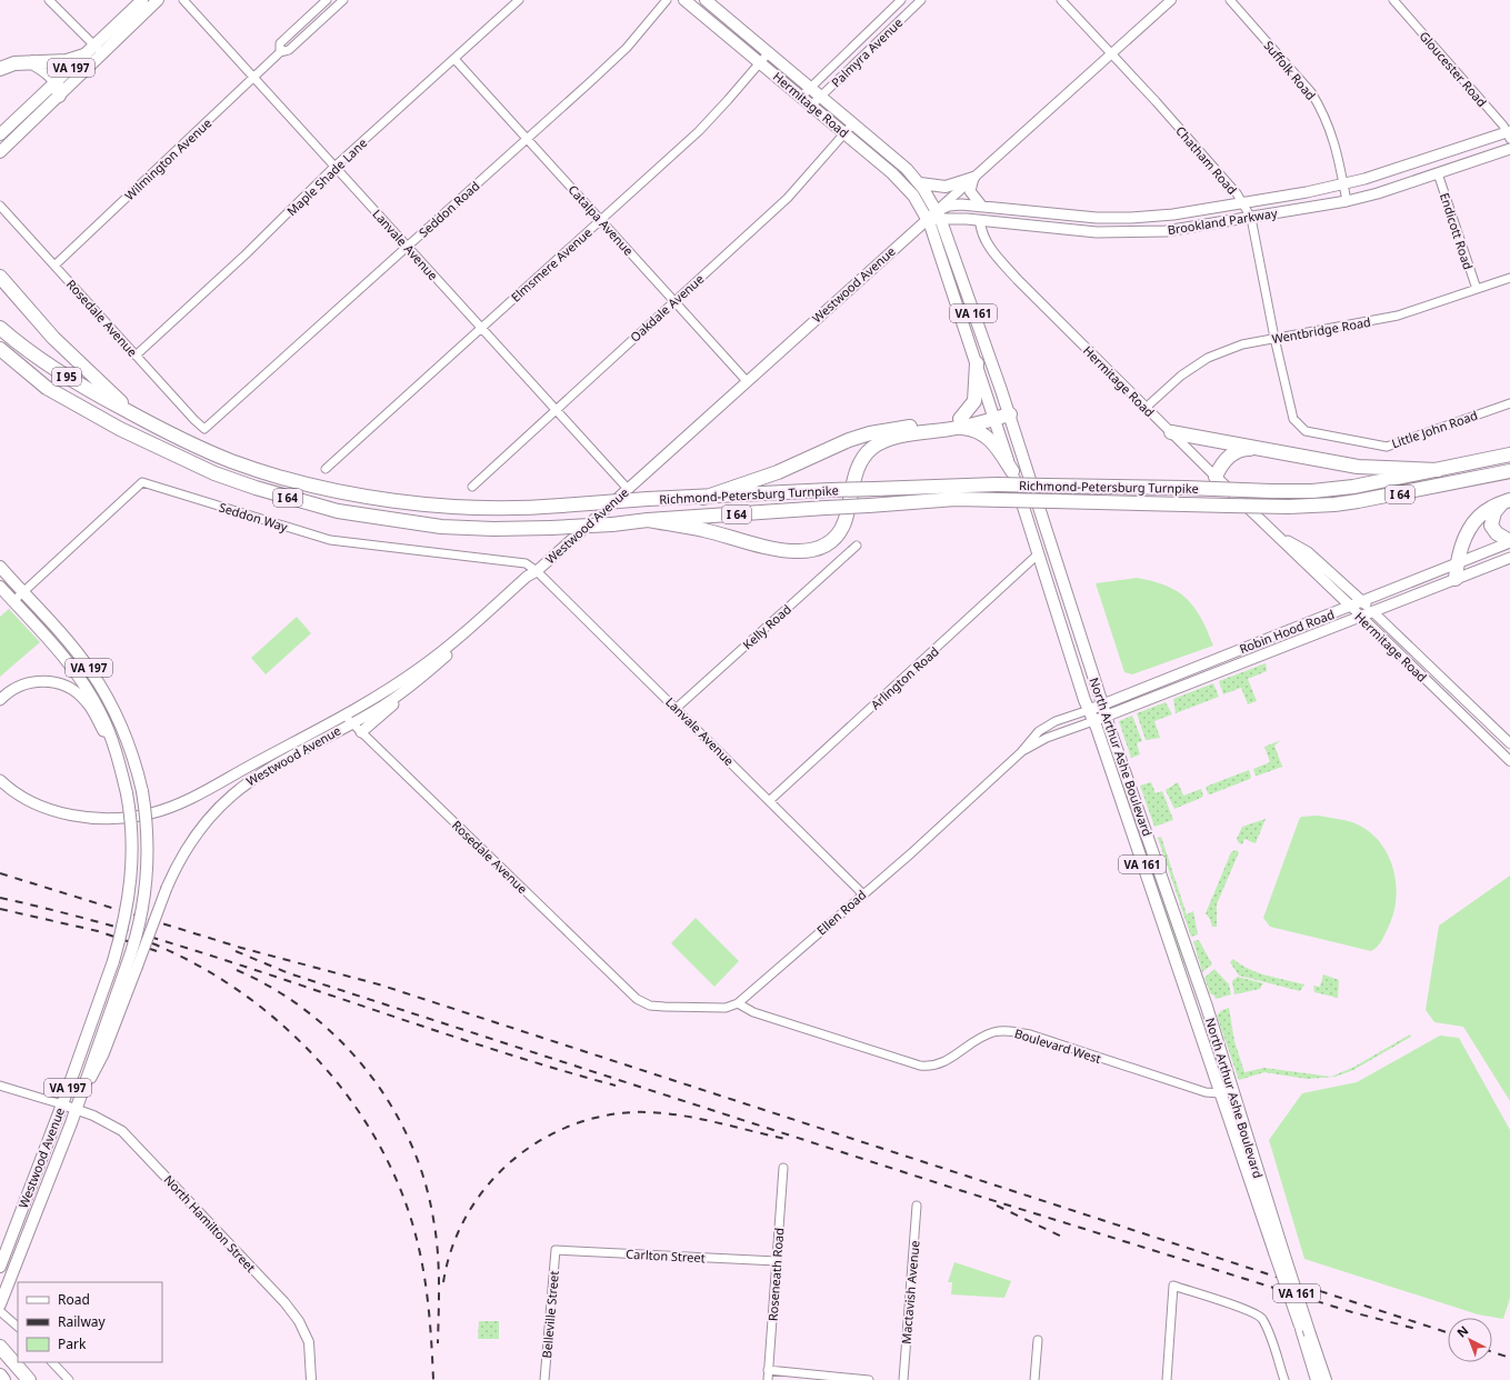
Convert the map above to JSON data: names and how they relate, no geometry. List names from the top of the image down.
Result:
{
  "streets": {
    "highway": ["I 95", "Richmond-Petersburg Turnpike", "I 64"],
    "main road": [
      "VA 197",
      "Hermitage Road",
      "Brookland Parkway",
      "Westwood Avenue",
      "VA 161",
      "Robin Hood Road",
      "North Arthur Ashe Boulevard"
    ],
    "street": [
      "Palmyra Avenue",
      "Gloucester Road",
      "Suffolk Road",
      "Wilmington Avenue",
      "Chatham Road",
      "Maple Shade Lane",
      "Seddon Road",
      "Catalpa Avenue",
      "Endicott Road",
      "Lanvale Avenue",
      "Elmsmere Avenue",
      "Oakdale Avenue",
      "Rosedale Avenue",
      "Wentbridge Road",
      "Little John Road",
      "Seddon Way",
      "Kelly Road",
      "Arlington Road",
      "Ellen Road",
      "Boulevard West",
      "North Hamilton Street",
      "Carlton Street",
      "Roseneath Road",
      "Mactavish Avenue",
      "Belleville Street"
    ]
  },
  "crossings": [
    ["Palmyra Avenue", "Hermitage Road"],
    ["VA 197", "Westwood Avenue"],
    ["VA 197", "Seddon Way"],
    ["Gloucester Road", "Brookland Parkway"],
    ["Suffolk Road", "Brookland Parkway"],
    ["Hermitage Road", "Brookland Parkway"],
    ["Hermitage Road", "Elmsmere Avenue"],
    ["Hermitage Road", "Westwood Avenue"],
    ["Hermitage Road", "Oakdale Avenue"],
    ["Hermitage Road", "Wentbridge Road"],
    ["Hermitage Road", "Robin Hood Road"],
    ["Hermitage Road", "North Arthur Ashe Boulevard"],
    ["Wilmington Avenue", "Lanvale Avenue"],
    ["Wilmington Avenue", "Rosedale Avenue"],
    ["Chatham Road", "Brookland Parkway"],
    ["Chatham Road", "Wentbridge Road"],
    ["Chatham Road", "Little John Road"],
    ["Maple Shade Lane", "Catalpa Avenue"],
    ["Maple Shade Lane", "Lanvale Avenue"],
    ["Maple Shade Lane", "Rosedale Avenue"],
    ["Seddon Road", "Catalpa Avenue"],
    ["Seddon Road", "Lanvale Avenue"],
    ["Seddon Road", "Rosedale Avenue"],
    ["Catalpa Avenue", "Elmsmere Avenue"],
    ["Catalpa Avenue", "Westwood Avenue"],
    ["Catalpa Avenue", "Oakdale Avenue"],
    ["Brookland Parkway", "Endicott Road"],
    ["Brookland Parkway", "Westwood Avenue"],
    ["Brookland Parkway", "North Arthur Ashe Boulevard"],
    ["Endicott Road", "Wentbridge Road"],
    ["Lanvale Avenue", "Elmsmere Avenue"],
    ["Lanvale Avenue", "Westwood Avenue"],
    ["Lanvale Avenue", "Oakdale Avenue"],
    ["Lanvale Avenue", "Seddon Way"],
    ["Lanvale Avenue", "Kelly Road"],
    ["Lanvale Avenue", "Arlington Road"],
    ["Lanvale Avenue", "Ellen Road"],
    ["Westwood Avenue", "Rosedale Avenue"],
    ["Westwood Avenue", "Seddon Way"],
    ["Westwood Avenue", "North Arthur Ashe Boulevard"],
    ["Westwood Avenue", "North Hamilton Street"],
    ["Rosedale Avenue", "Ellen Road"],
    ["Rosedale Avenue", "Boulevard West"],
    ["Richmond-Petersburg Turnpike", "I 64"],
    ["Robin Hood Road", "North Arthur Ashe Boulevard"],
    ["Robin Hood Road", "Ellen Road"],
    ["Arlington Road", "North Arthur Ashe Boulevard"],
    ["North Arthur Ashe Boulevard", "Ellen Road"],
    ["North Arthur Ashe Boulevard", "Boulevard West"],
    ["Ellen Road", "Boulevard West"],
    ["Carlton Street", "Roseneath Road"],
    ["Carlton Street", "Belleville Street"]
  ],
  "legend": ["Road", "Railway", "Park"],
  "north": "top left"
}
